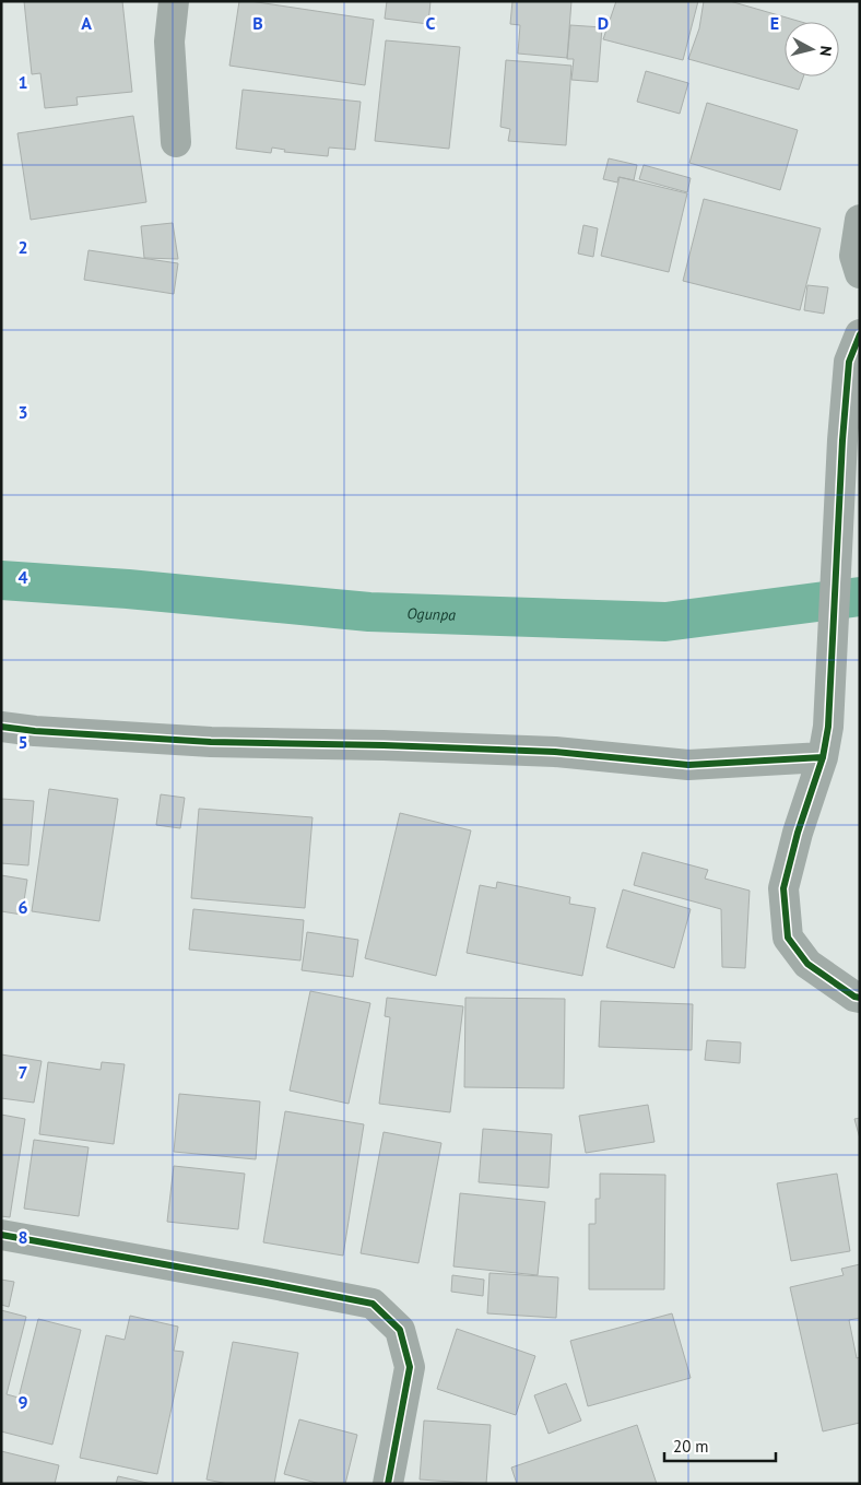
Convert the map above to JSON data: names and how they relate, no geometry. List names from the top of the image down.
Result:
{
  "water": ["Ogunpa"],
  "scale_bar": "20 m",
  "north": "right",
  "grid": {
    "columns": [
      "A",
      "B",
      "C",
      "D",
      "E"
    ],
    "rows": [
      "1",
      "2",
      "3",
      "4",
      "5",
      "6",
      "7",
      "8",
      "9"
    ]
  }
}
